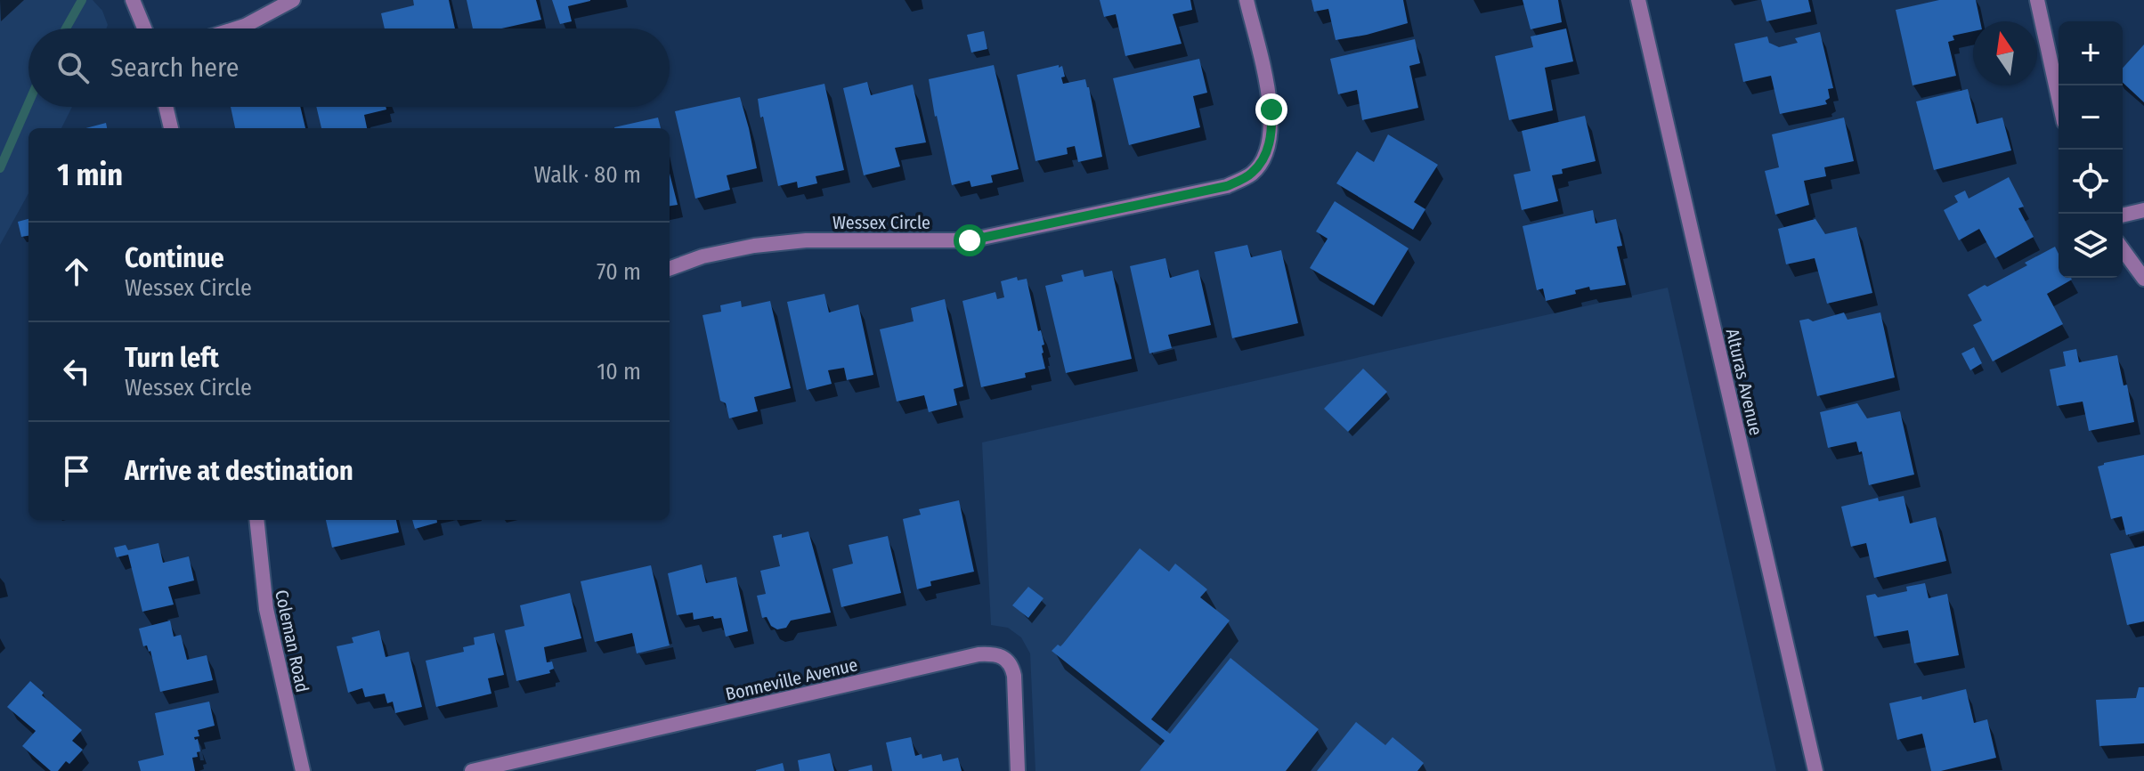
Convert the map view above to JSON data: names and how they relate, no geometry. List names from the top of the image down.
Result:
{
  "streets": {
    "street": [
      "Wessex Circle",
      "Alturas Avenue",
      "Coleman Road",
      "Bonneville Avenue"
    ]
  },
  "north": "top",
  "page": {
    "map_buttons": ["+", "−"],
    "search": "Search here",
    "heading": ["1 min", "Walk · 80 m"],
    "list": [
      ["Continue", "Wessex Circle", "70 m"],
      ["Turn left", "Wessex Circle", "10 m"],
      "Arrive at destination"
    ]
  }
}
